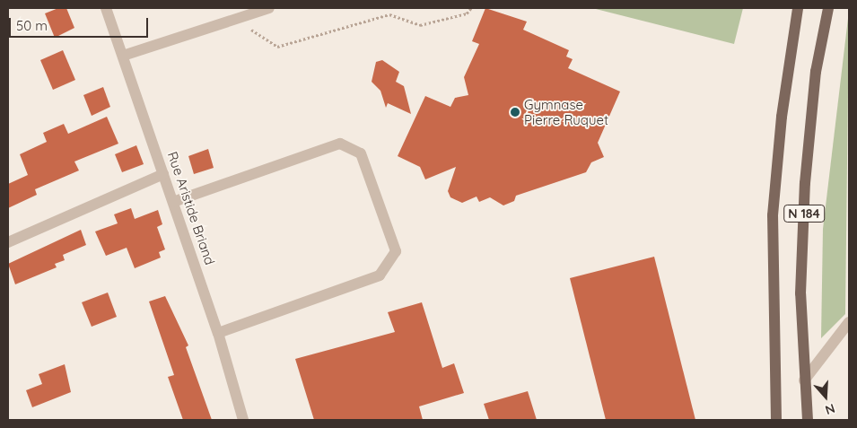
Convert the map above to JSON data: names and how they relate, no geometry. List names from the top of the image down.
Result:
{
  "streets": {
    "main road": ["N 184"],
    "street": ["Rue Aristide Briand"]
  },
  "places": ["Gymnase Pierre Ruquet"],
  "scale_bar": "50 m",
  "north": "bottom"
}
